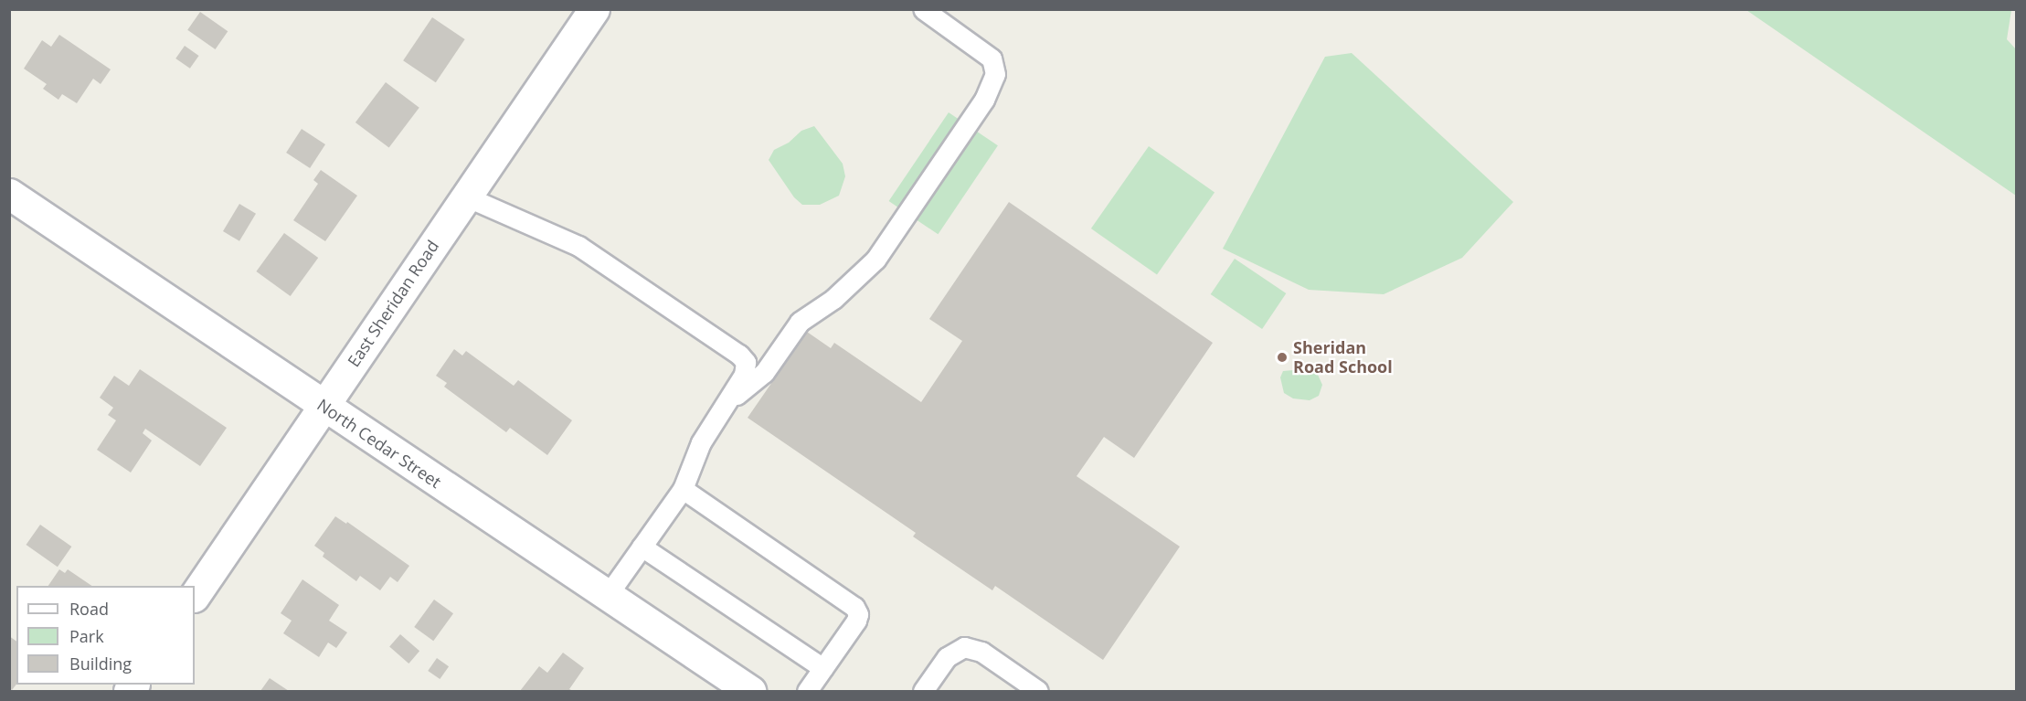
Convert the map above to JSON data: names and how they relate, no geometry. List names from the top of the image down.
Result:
{
  "streets": {
    "street": ["East Sheridan Road", "North Cedar Street"]
  },
  "crossings": [
    ["East Sheridan Road", "North Cedar Street"]
  ],
  "places": ["Sheridan Road School"],
  "legend": ["Road", "Park", "Building"]
}
